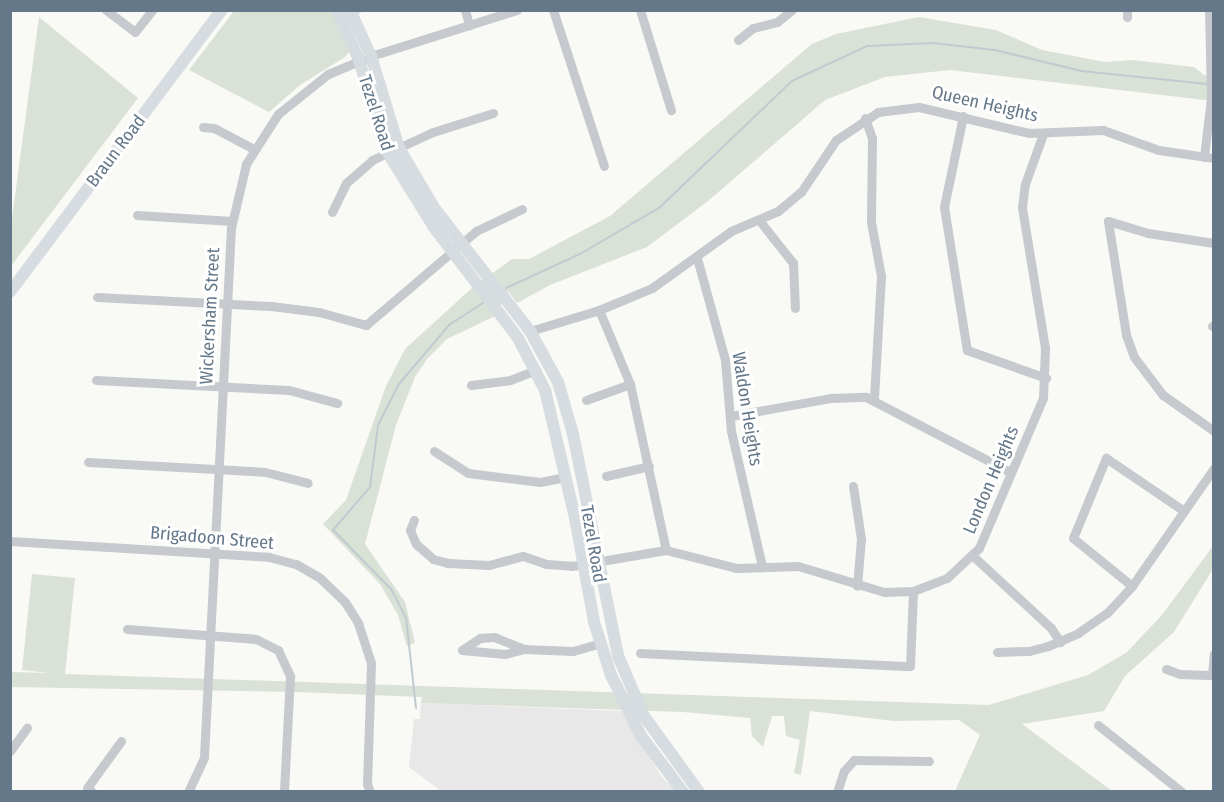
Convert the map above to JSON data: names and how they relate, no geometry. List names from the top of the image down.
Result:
{
  "streets": {
    "main road": ["Tezel Road", "Braun Road"],
    "street": [
      "Queen Heights",
      "Wickersham Street",
      "Waldon Heights",
      "London Heights",
      "Brigadoon Street"
    ]
  },
  "crossings": [
    ["Queen Heights", "Tezel Road"],
    ["Queen Heights", "Waldon Heights"],
    ["Queen Heights", "London Heights"],
    ["Tezel Road", "Wickersham Street"],
    ["Tezel Road", "London Heights"],
    ["Wickersham Street", "Brigadoon Street"],
    ["Waldon Heights", "London Heights"]
  ]
}
